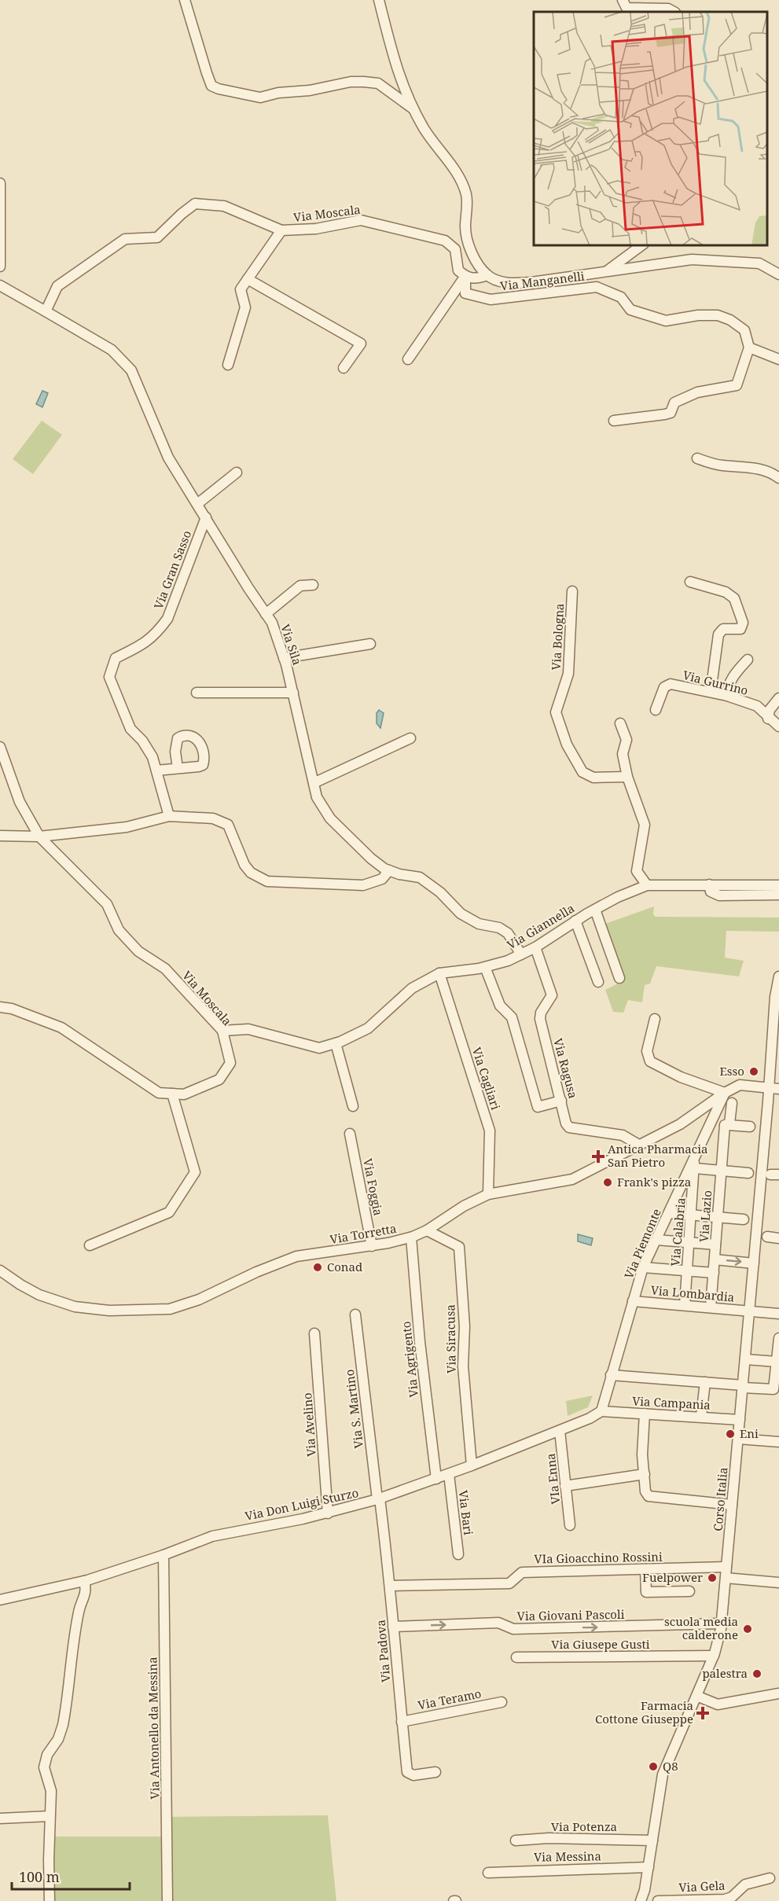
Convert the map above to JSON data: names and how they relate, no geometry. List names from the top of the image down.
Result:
{
  "streets": {
    "street": [
      "Via Moscala",
      "Via Manganelli",
      "Via Gran Sasso",
      "Via Bologna",
      "Via Sila",
      "Via Gurrino",
      "Via Giannella",
      "Via Ragusa",
      "Via Cagliari",
      "Via Foggia",
      "Via Lazio",
      "Via Calabria",
      "Via Torretta",
      "Via Piemonte",
      "Via Lombardia",
      "Via Siracusa",
      "Via Agrigento",
      "Via Campania",
      "Via S. Martino",
      "Via Avelino",
      "VIa Enna",
      "Corso Italia",
      "Via Don Luigi Sturzo",
      "Via Bari",
      "VIa Gioacchino Rossini",
      "Via Giovani Pascoli",
      "Via Giusepe Gusti",
      "Via Padova",
      "Via Teramo",
      "Via Antonello da Messina",
      "Via Potenza",
      "Via Messina",
      "Via Gela"
    ]
  },
  "crossings": [
    ["Via Moscala", "Via Manganelli"],
    ["Via Moscala", "Via Sila"],
    ["Via Moscala", "Via Giannella"],
    ["Via Gran Sasso", "Via Sila"],
    ["Via Sila", "Via Giannella"],
    ["Via Giannella", "Via Ragusa"],
    ["Via Giannella", "Via Cagliari"],
    ["Via Ragusa", "Via Torretta"],
    ["Via Cagliari", "Via Torretta"],
    ["Via Foggia", "Via Torretta"],
    ["Via Lazio", "Via Lombardia"],
    ["Via Calabria", "Via Piemonte"],
    ["Via Calabria", "Via Lombardia"],
    ["Via Torretta", "Via Piemonte"],
    ["Via Torretta", "Via Siracusa"],
    ["Via Torretta", "Via Agrigento"],
    ["Via Torretta", "Corso Italia"],
    ["Via Piemonte", "Via Lombardia"],
    ["Via Piemonte", "Via Campania"],
    ["Via Piemonte", "Via Don Luigi Sturzo"],
    ["Via Lombardia", "Corso Italia"],
    ["Via Siracusa", "Via Don Luigi Sturzo"],
    ["Via Agrigento", "Via Don Luigi Sturzo"],
    ["Via Campania", "Corso Italia"],
    ["Via Campania", "Via Don Luigi Sturzo"],
    ["Via S. Martino", "Via Don Luigi Sturzo"],
    ["Via S. Martino", "Via Padova"],
    ["Via Avelino", "Via Don Luigi Sturzo"],
    ["VIa Enna", "Via Don Luigi Sturzo"],
    ["Corso Italia", "VIa Gioacchino Rossini"],
    ["Corso Italia", "Via Giovani Pascoli"],
    ["Corso Italia", "Via Giusepe Gusti"],
    ["Corso Italia", "Via Potenza"],
    ["Corso Italia", "Via Messina"],
    ["Via Don Luigi Sturzo", "Via Bari"],
    ["Via Don Luigi Sturzo", "Via Padova"],
    ["Via Don Luigi Sturzo", "Via Antonello da Messina"],
    ["VIa Gioacchino Rossini", "Via Padova"],
    ["Via Giovani Pascoli", "Via Padova"],
    ["Via Padova", "Via Teramo"]
  ],
  "one_way": ["Via Giovani Pascoli"],
  "places": {
    "other": [
      "Esso",
      "Frank's pizza",
      "Conad",
      "Eni",
      "Fuelpower",
      "scuola media calderone",
      "palestra",
      "Q8"
    ],
    "health": ["Antica Pharmacia San Pietro", "Farmacia Cottone Giuseppe"]
  },
  "scale_bar": "100 m"
}
